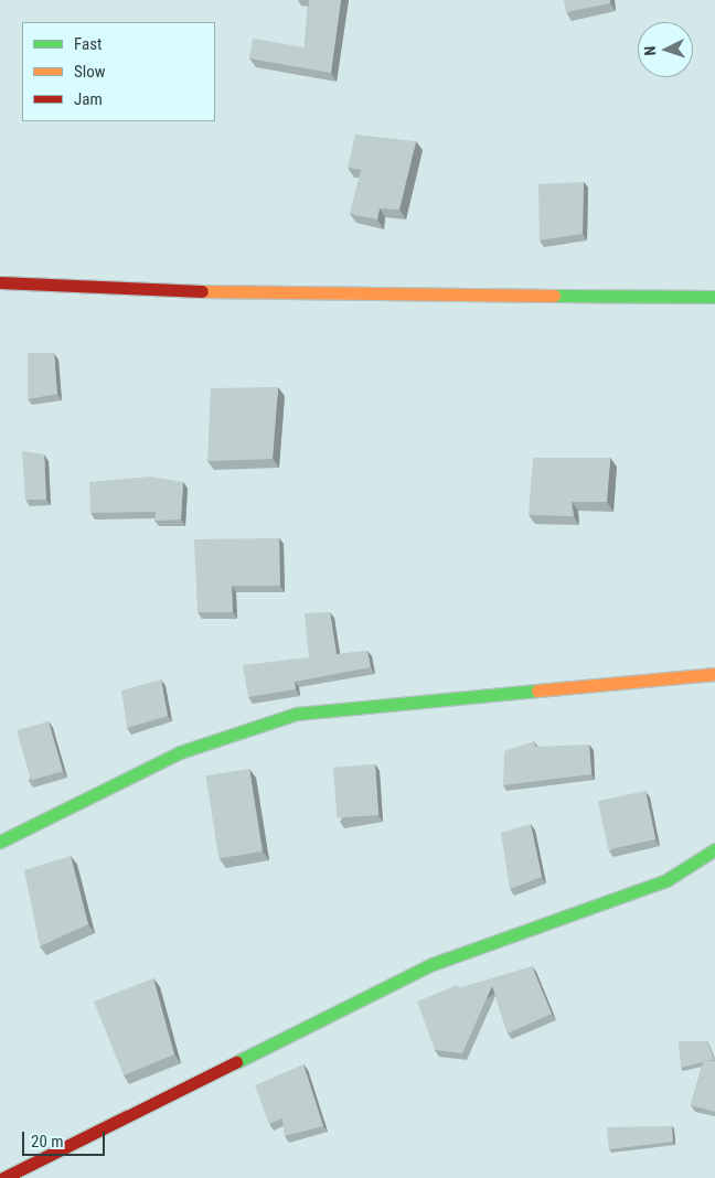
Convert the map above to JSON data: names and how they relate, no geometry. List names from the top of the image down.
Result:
{
  "legend": ["Fast", "Slow", "Jam"],
  "scale_bar": "20 m",
  "north": "left"
}
